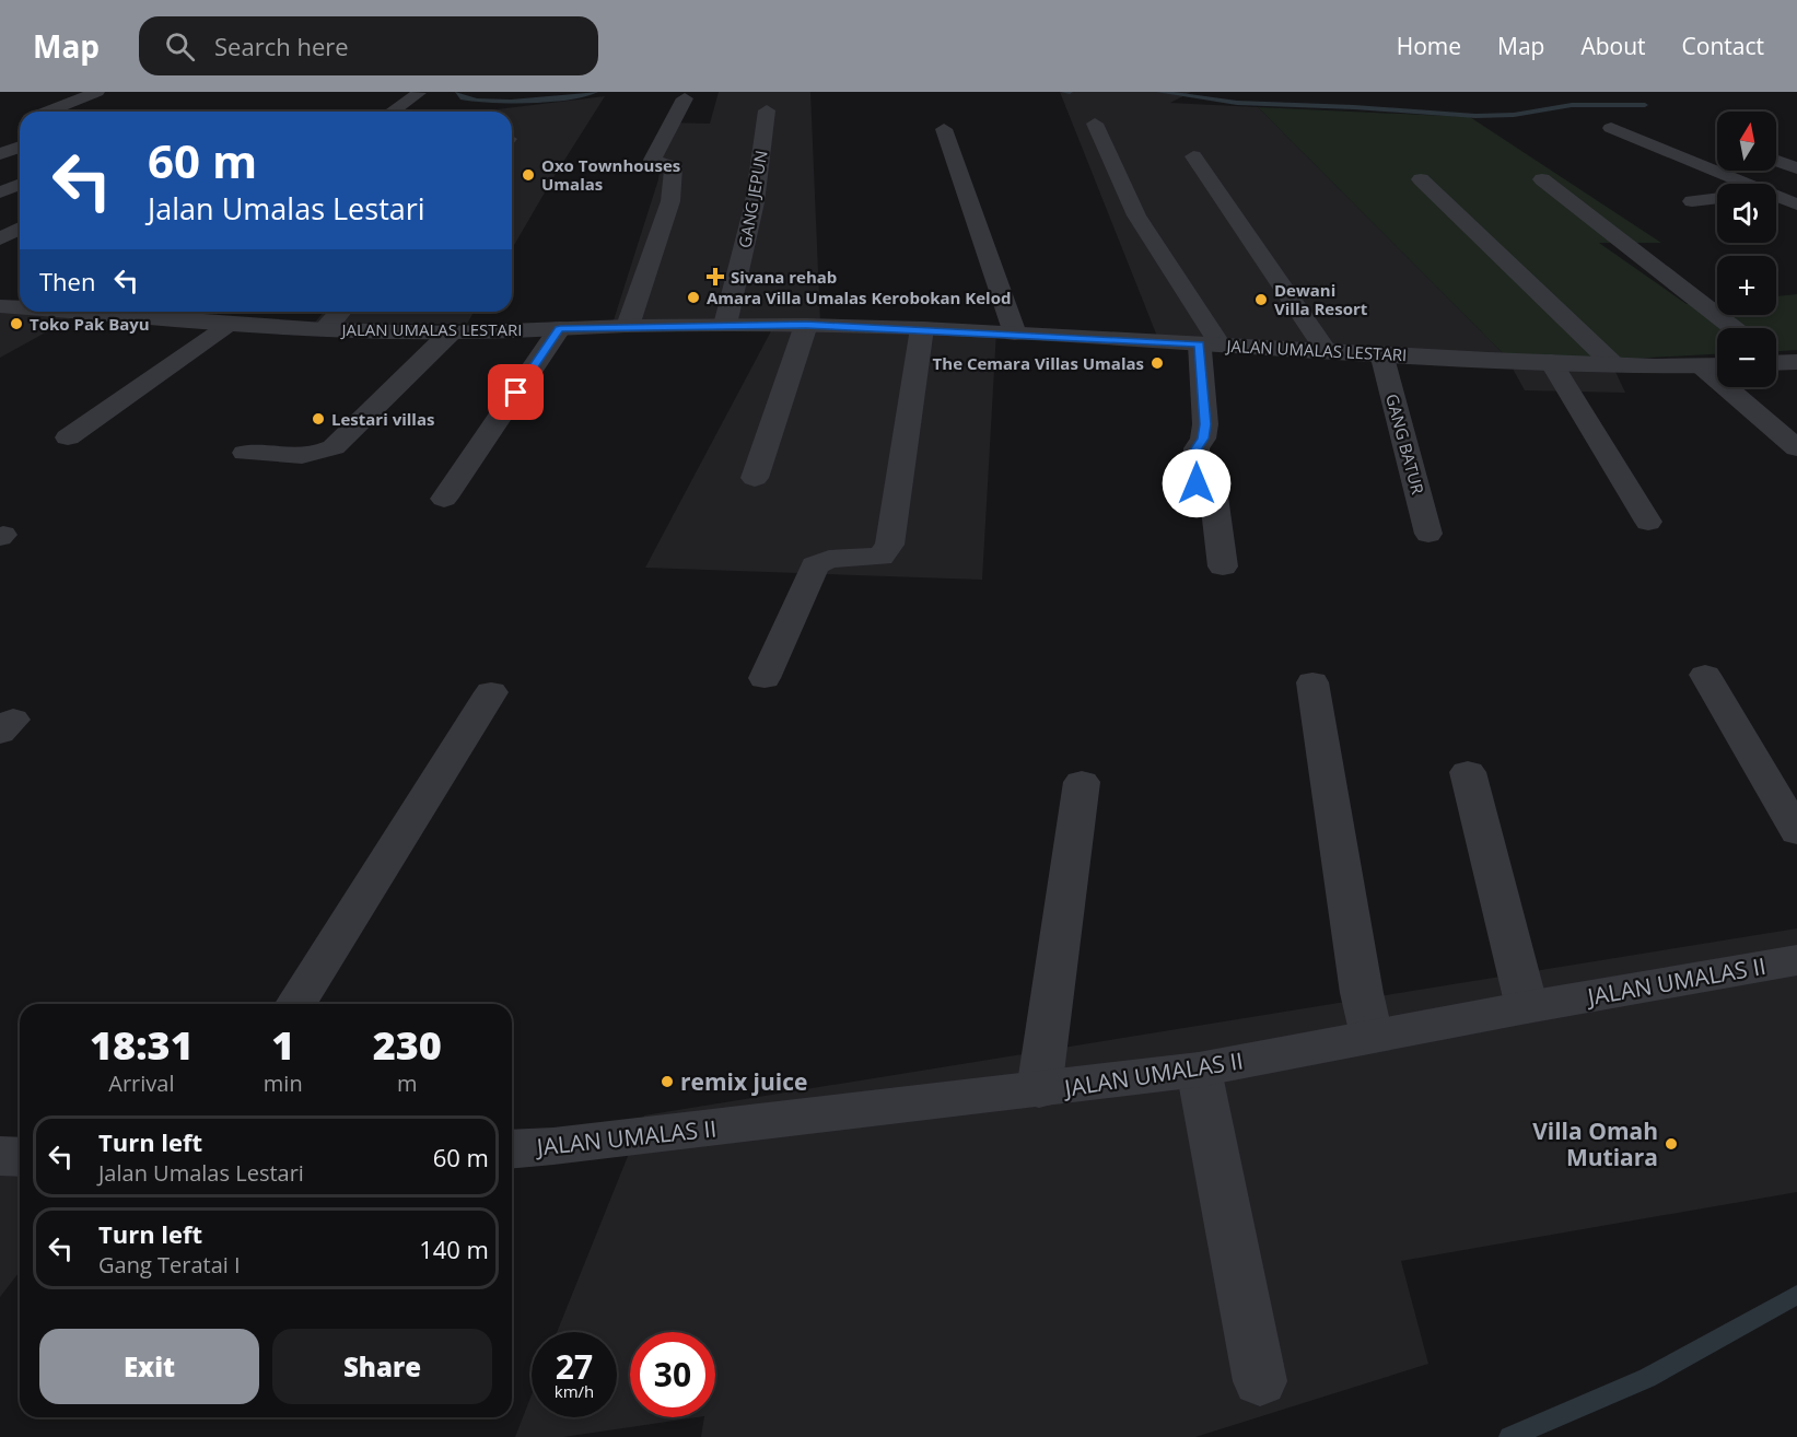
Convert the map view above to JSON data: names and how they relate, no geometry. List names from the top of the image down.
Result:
{
  "streets": {
    "street": [
      "GANG JEPUN",
      "JALAN UMALAS LESTARI",
      "GANG BATUR",
      "JALAN UMALAS II"
    ]
  },
  "crossings": [
    ["GANG JEPUN", "JALAN UMALAS LESTARI"],
    ["JALAN UMALAS LESTARI", "GANG BATUR"]
  ],
  "places": {
    "other": [
      "Oxo Townhouses Umalas",
      "Amara Villa Umalas Kerobokan Kelod",
      "Dewani Villa Resort",
      "Toko Pak Bayu",
      "The Cemara Villas Umalas",
      "Lestari villas",
      "remix juice",
      "Villa Omah Mutiara"
    ],
    "health": ["Sivana rehab"]
  },
  "north": "top",
  "page": {
    "header": "Map",
    "search": "Search here",
    "nav": [
      "Home",
      "Map",
      "About",
      "Contact"
    ],
    "map_buttons": ["+", "−"],
    "turn": ["60 m", "Jalan Umalas Lestari"],
    "then": "Then",
    "eta": [
      "18:31",
      "Arrival",
      "1",
      "min",
      "230",
      "m"
    ],
    "list": [
      {
        "name": "Turn left",
        "note": "Jalan Umalas Lestari",
        "value": "60 m"
      },
      {
        "name": "Turn left",
        "note": "Gang Teratai I",
        "value": "140 m"
      }
    ],
    "buttons": ["Exit", "Share"],
    "speed": "27 km/h",
    "limit": "30"
  }
}
